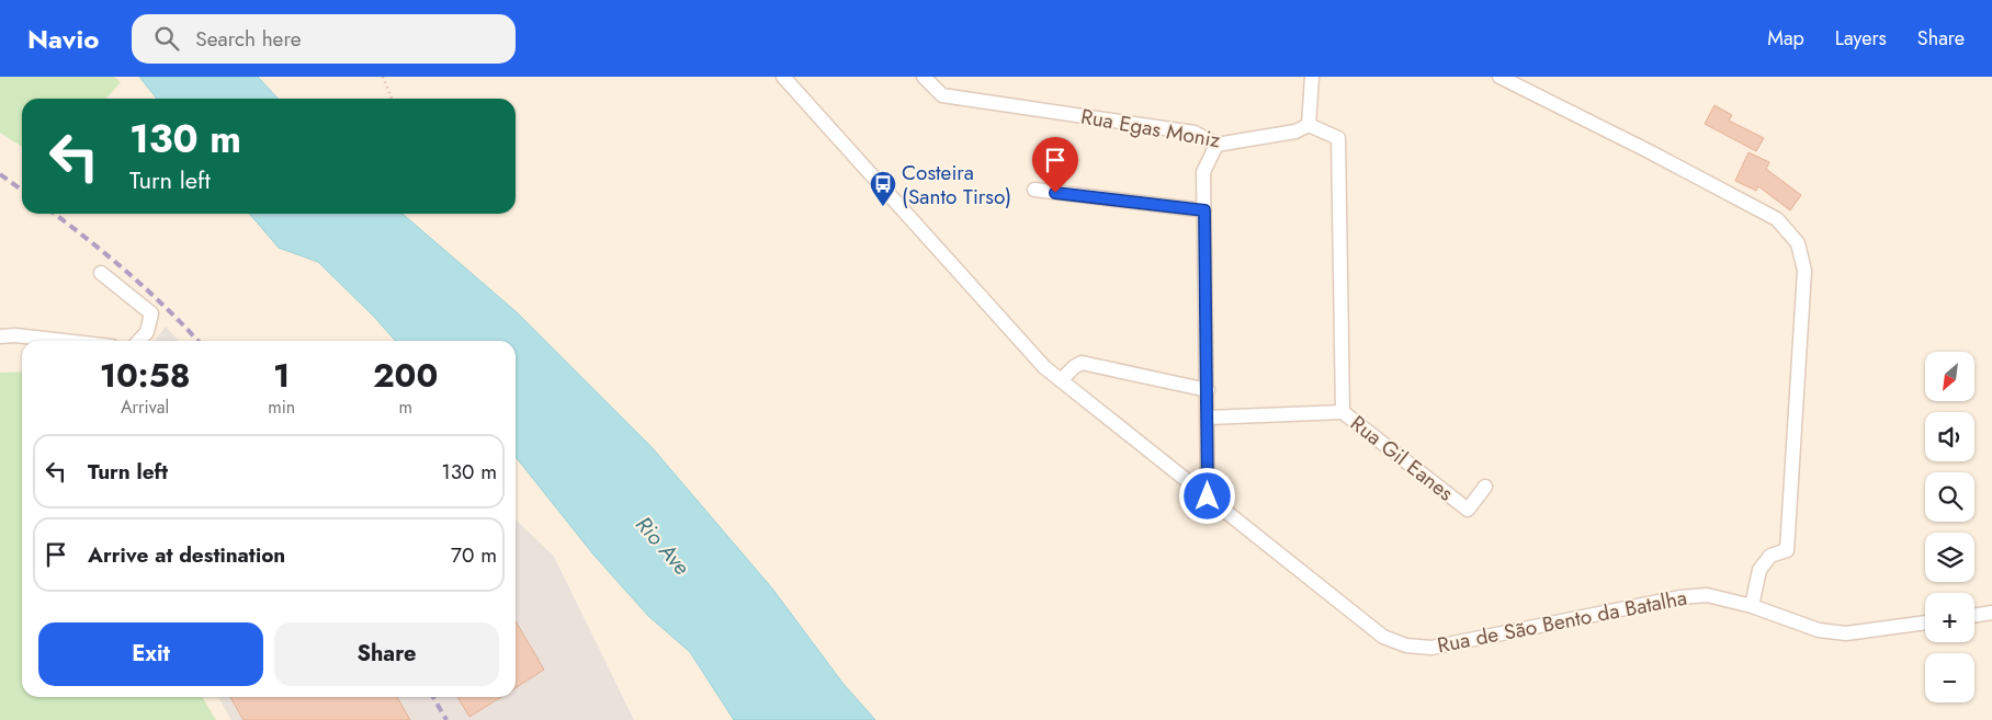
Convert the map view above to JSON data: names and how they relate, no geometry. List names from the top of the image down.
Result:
{
  "streets": {
    "street": ["Rua Egas Moniz", "Rua Gil Eanes", "Rua de São Bento da Batalha"]
  },
  "water": ["Rio Ave"],
  "places": {
    "bus stop": ["Costeira (Santo Tirso)"]
  },
  "north": "bottom left",
  "page": {
    "header": "Navio",
    "search": "Search here",
    "nav": ["Map", "Layers", "Share"],
    "turn": ["130 m", "Turn left"],
    "eta": [
      "10:58",
      "Arrival",
      "1",
      "min",
      "200",
      "m"
    ],
    "map_buttons": ["+", "−"],
    "list": [
      {
        "name": "Turn left",
        "value": "130 m"
      },
      {
        "name": "Arrive at destination",
        "value": "70 m"
      }
    ],
    "buttons": ["Exit", "Share"]
  }
}
